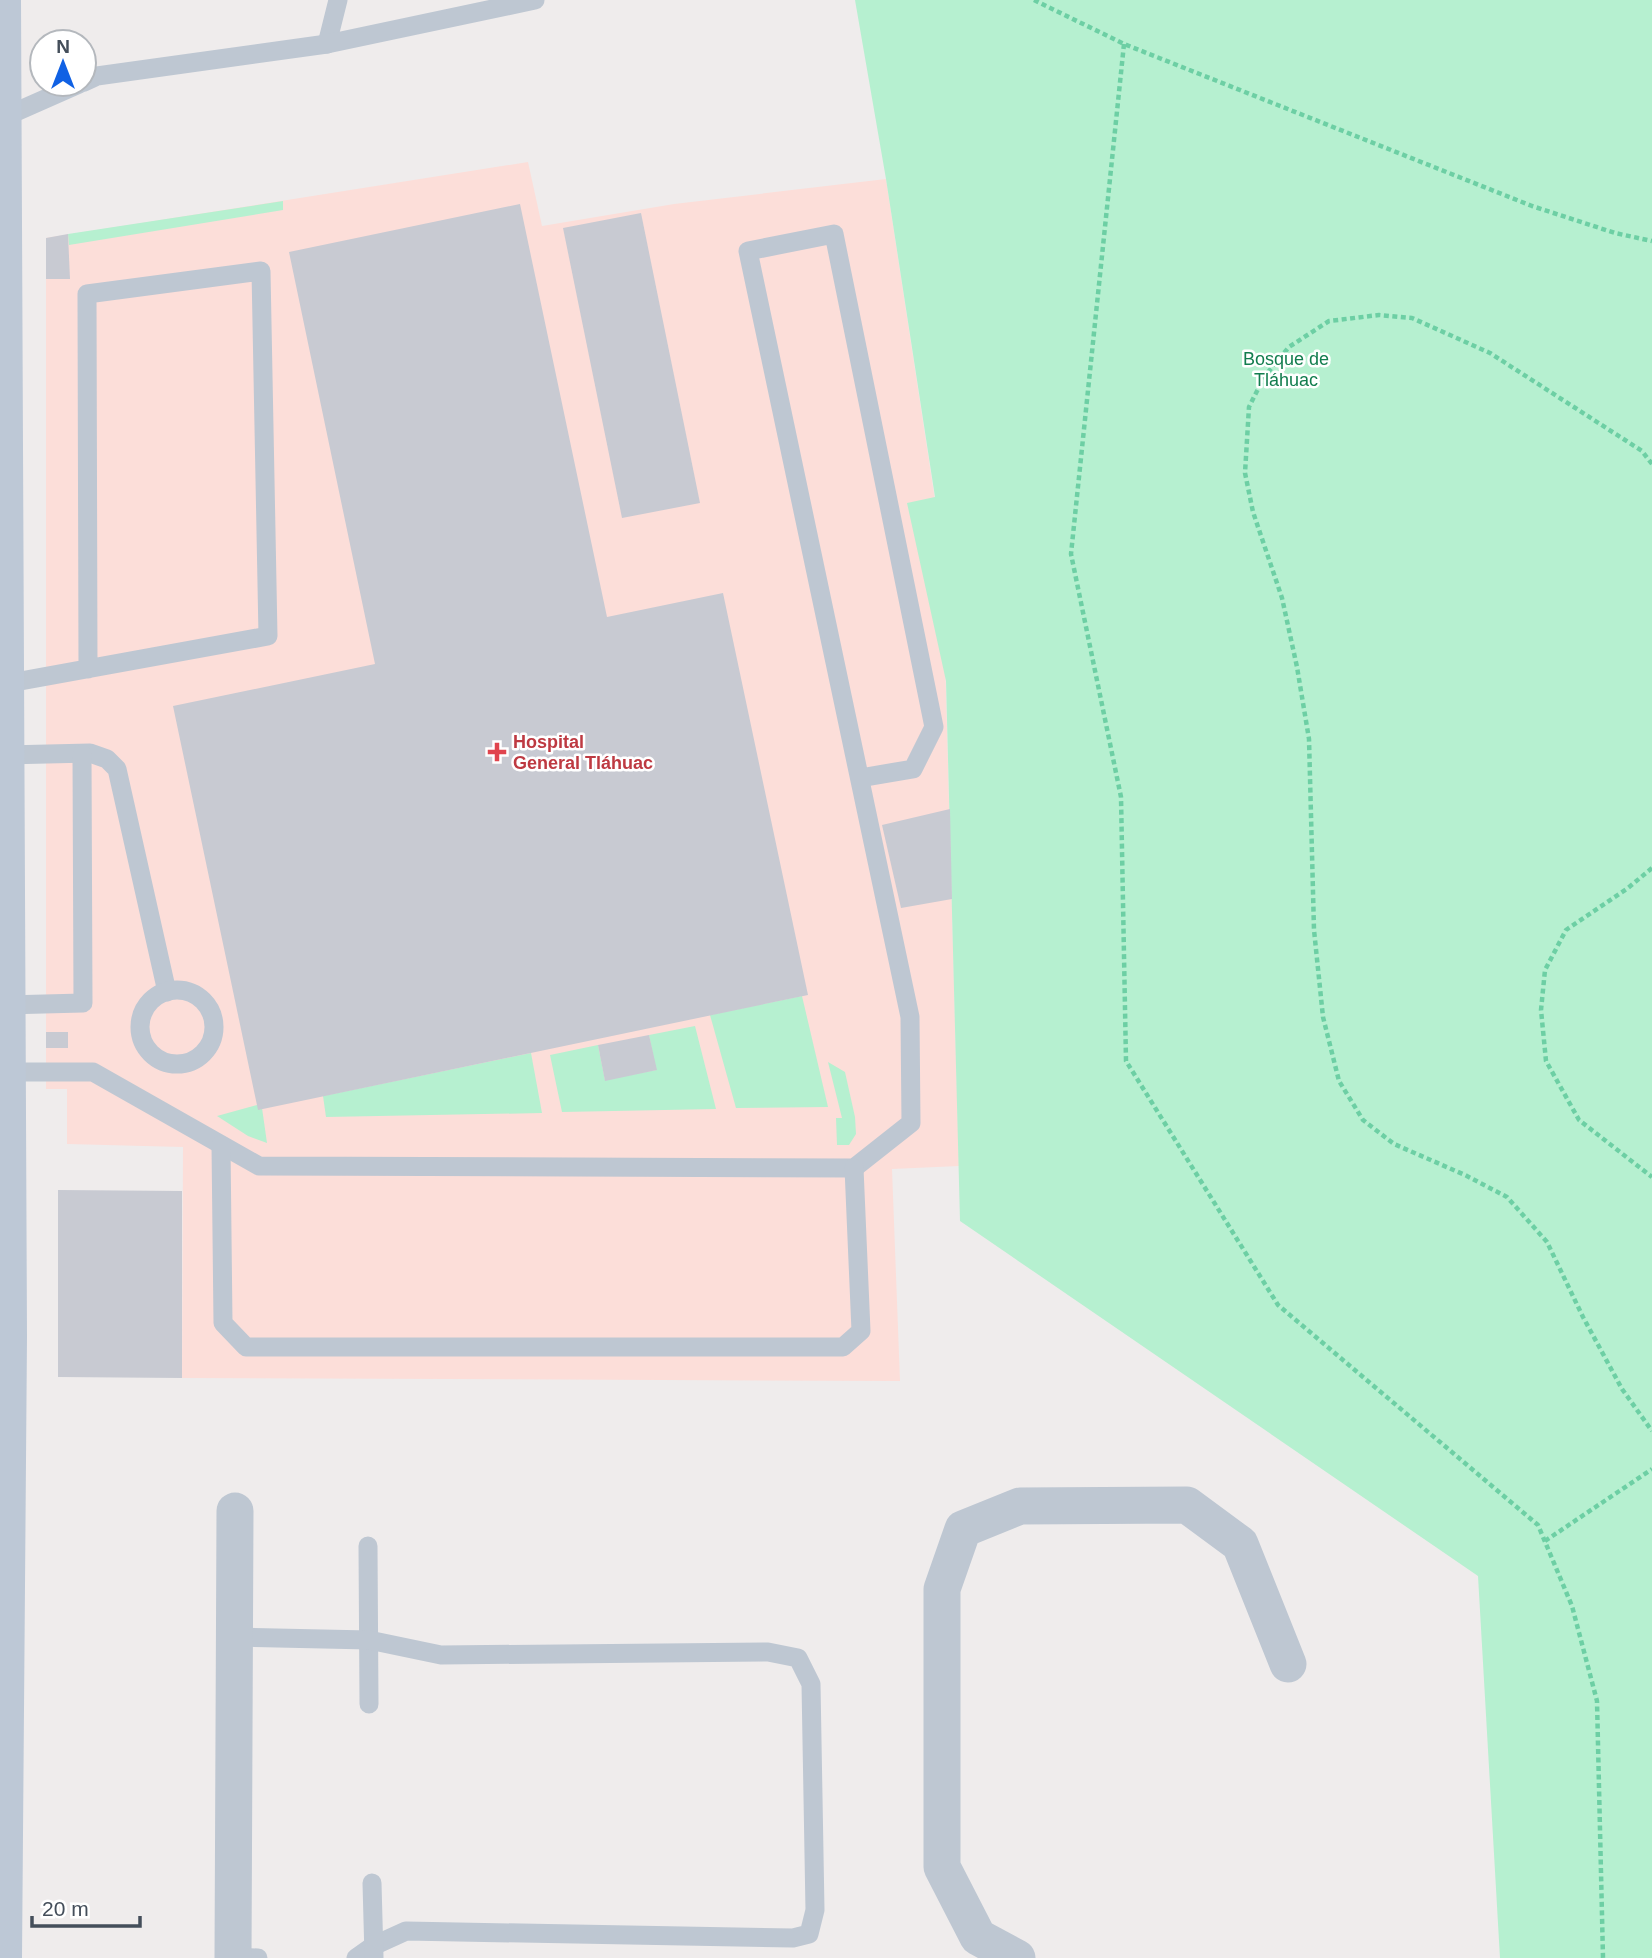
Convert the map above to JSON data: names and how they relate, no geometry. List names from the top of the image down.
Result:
{
  "parks": ["Bosque de Tláhuac"],
  "places": {
    "health": ["Hospital General Tláhuac"]
  },
  "scale_bar": "20 m",
  "north": "top"
}
